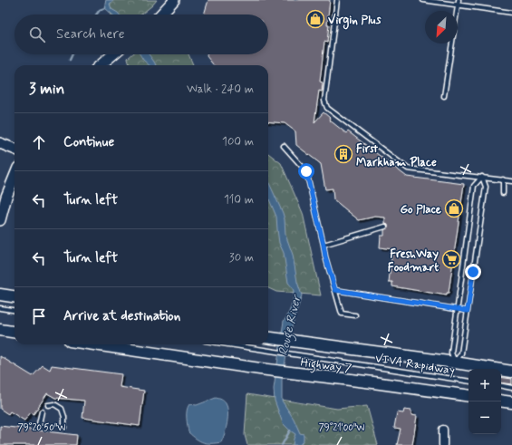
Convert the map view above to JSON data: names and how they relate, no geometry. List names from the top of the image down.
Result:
{
  "streets": {
    "main road": ["Highway 7"],
    "lane": ["VIVA Rapidway"]
  },
  "water": ["Rouge River"],
  "places": {
    "shop": ["Virgin Plus", "Go Place"],
    "building": ["First Markham Place"],
    "supermarket": ["FreshWay Foodmart"]
  },
  "north": "bottom left",
  "page": {
    "search": "Search here",
    "heading": ["3 min", "Walk · 240 m"],
    "list": [
      ["Continue", "100 m"],
      ["Turn left", "110 m"],
      ["Turn left", "30 m"],
      "Arrive at destination"
    ],
    "map_buttons": ["+", "−"]
  },
  "coordinates": ["79°20'50\"W", "79°21'00\"W"]
}
